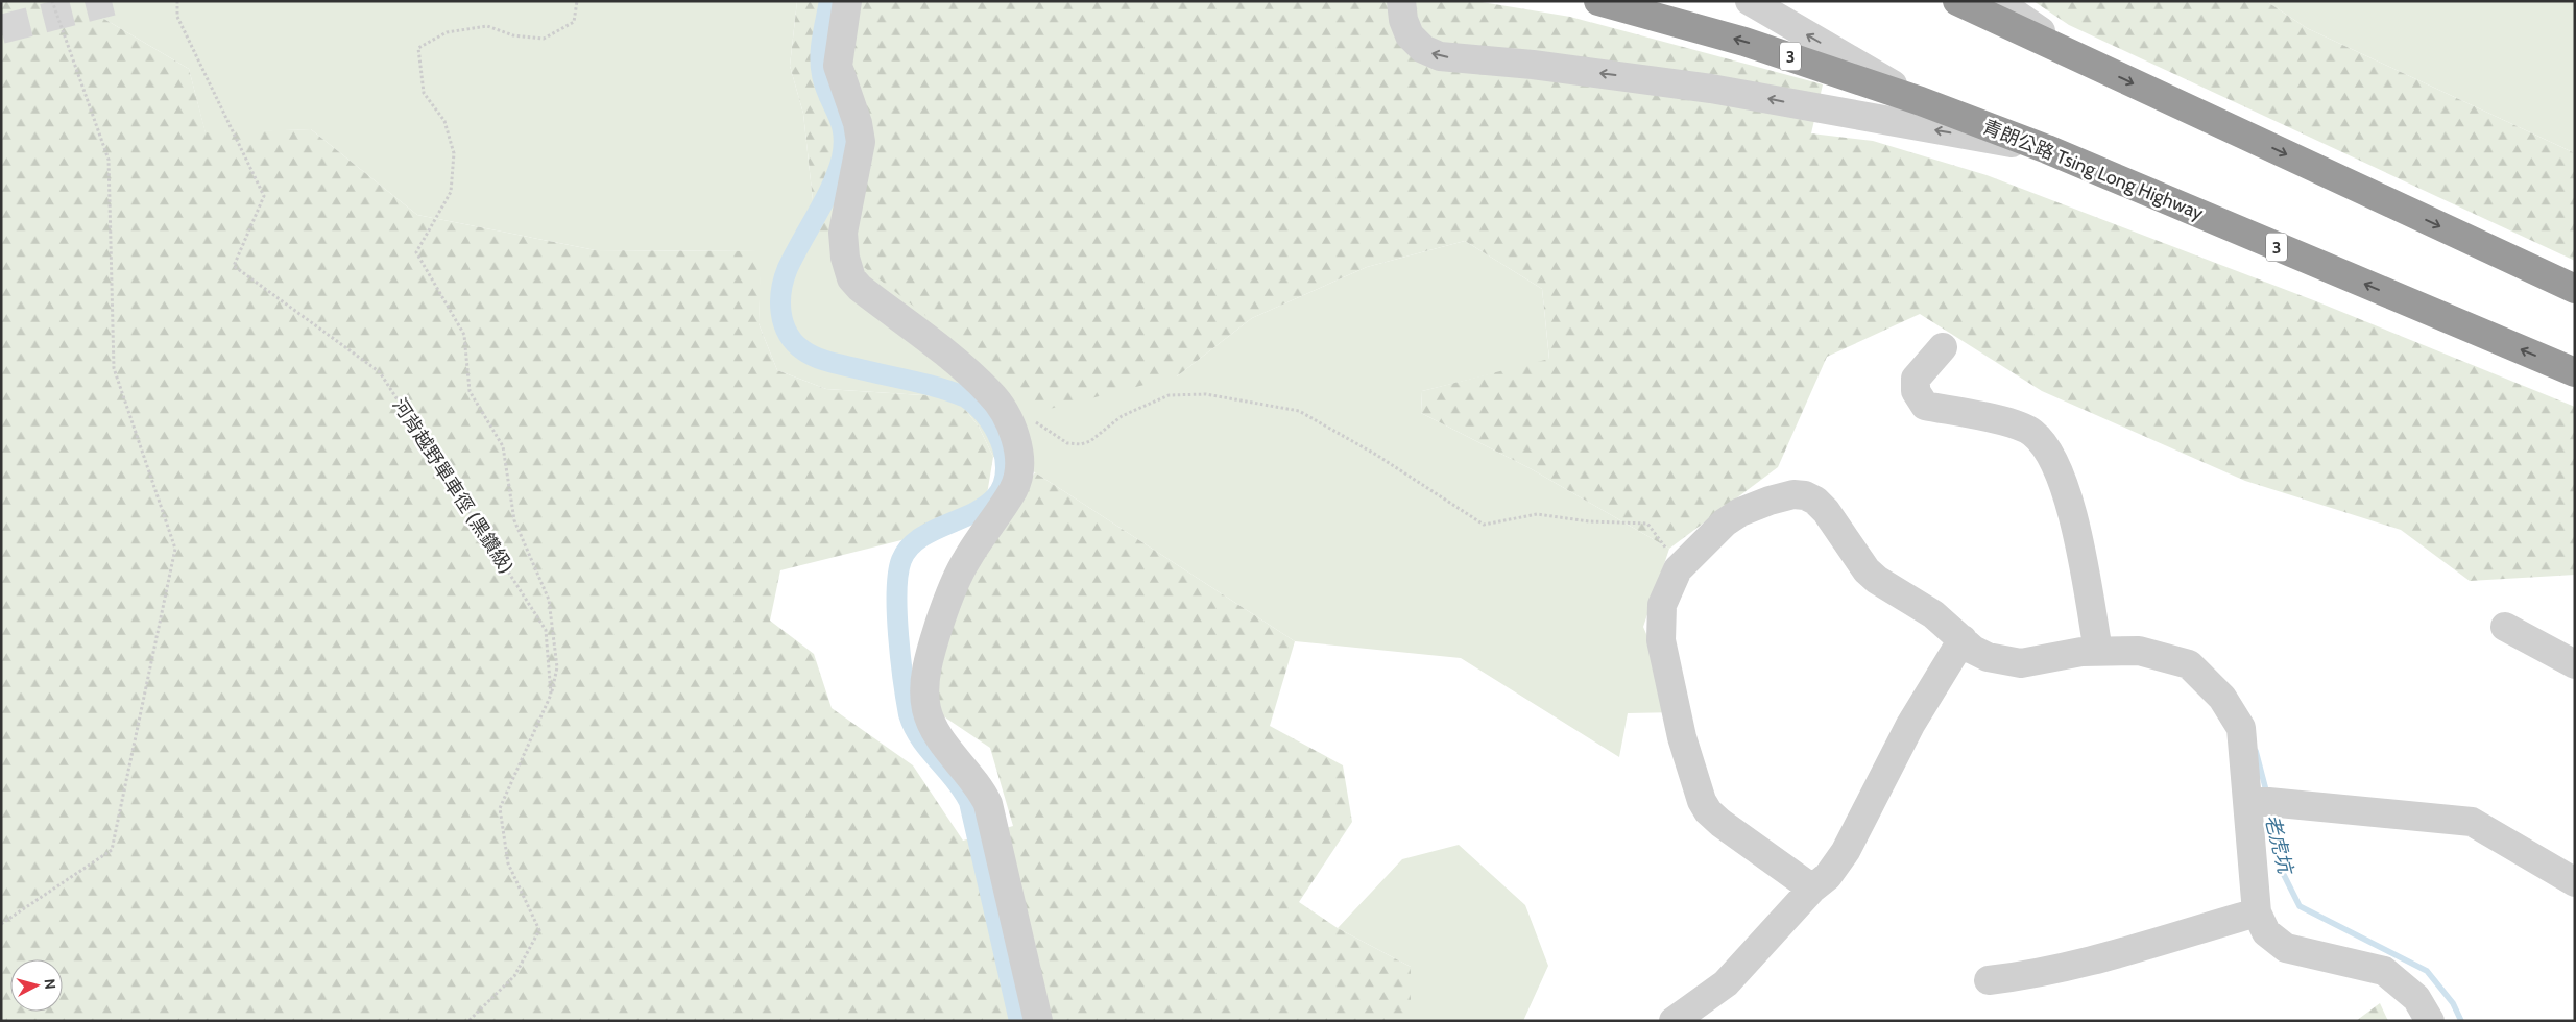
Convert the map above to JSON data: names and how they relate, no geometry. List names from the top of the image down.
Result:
{
  "streets": {
    "highway": ["3", "青朗公路 Tsing Long Highway"],
    "path": ["河背越野單車徑 (黑鑽級)"]
  },
  "water": ["老虎坑"],
  "north": "right"
}
